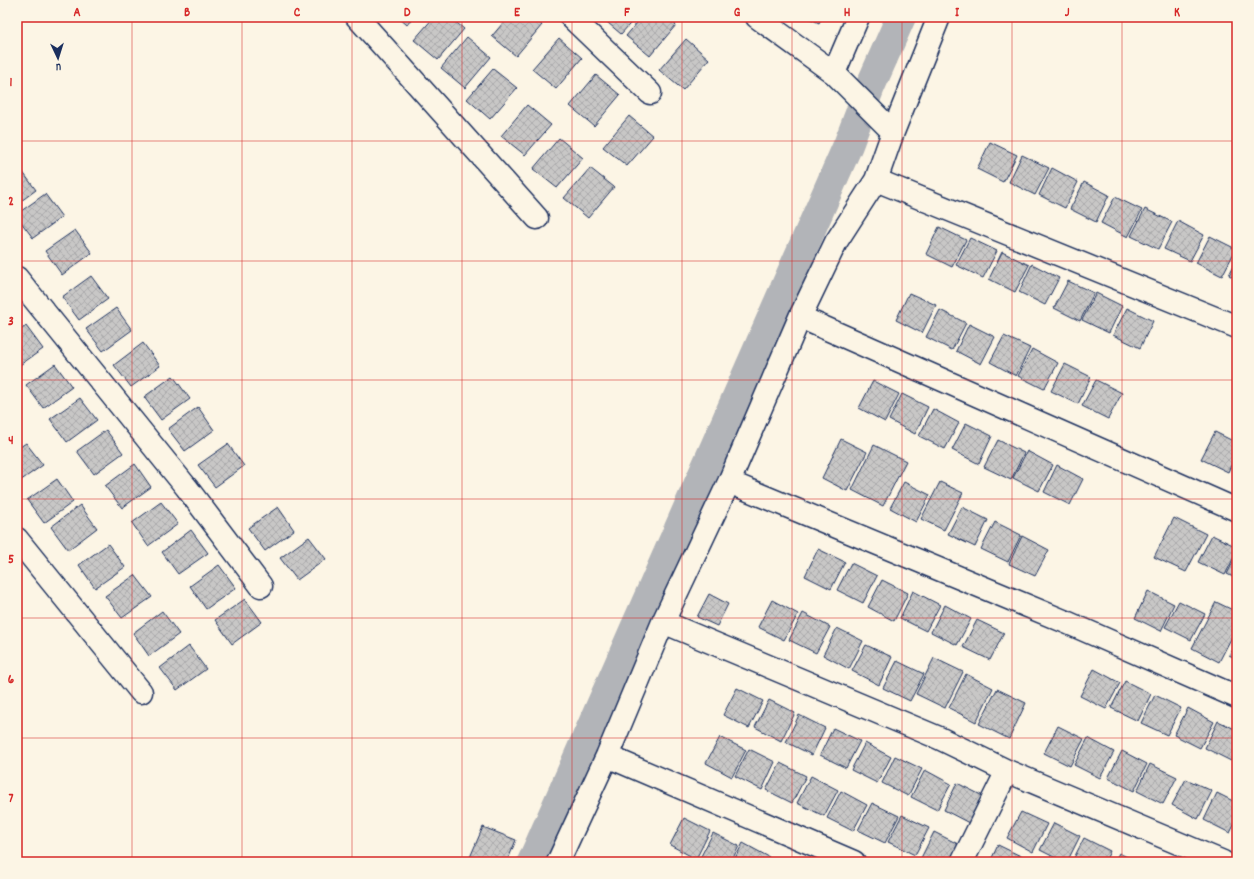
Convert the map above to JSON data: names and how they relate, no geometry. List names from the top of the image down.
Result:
{
  "north": "bottom",
  "grid": {
    "columns": [
      "A",
      "B",
      "C",
      "D",
      "E",
      "F",
      "G",
      "H",
      "I",
      "J",
      "K"
    ],
    "rows": [
      "1",
      "2",
      "3",
      "4",
      "5",
      "6",
      "7"
    ]
  }
}
